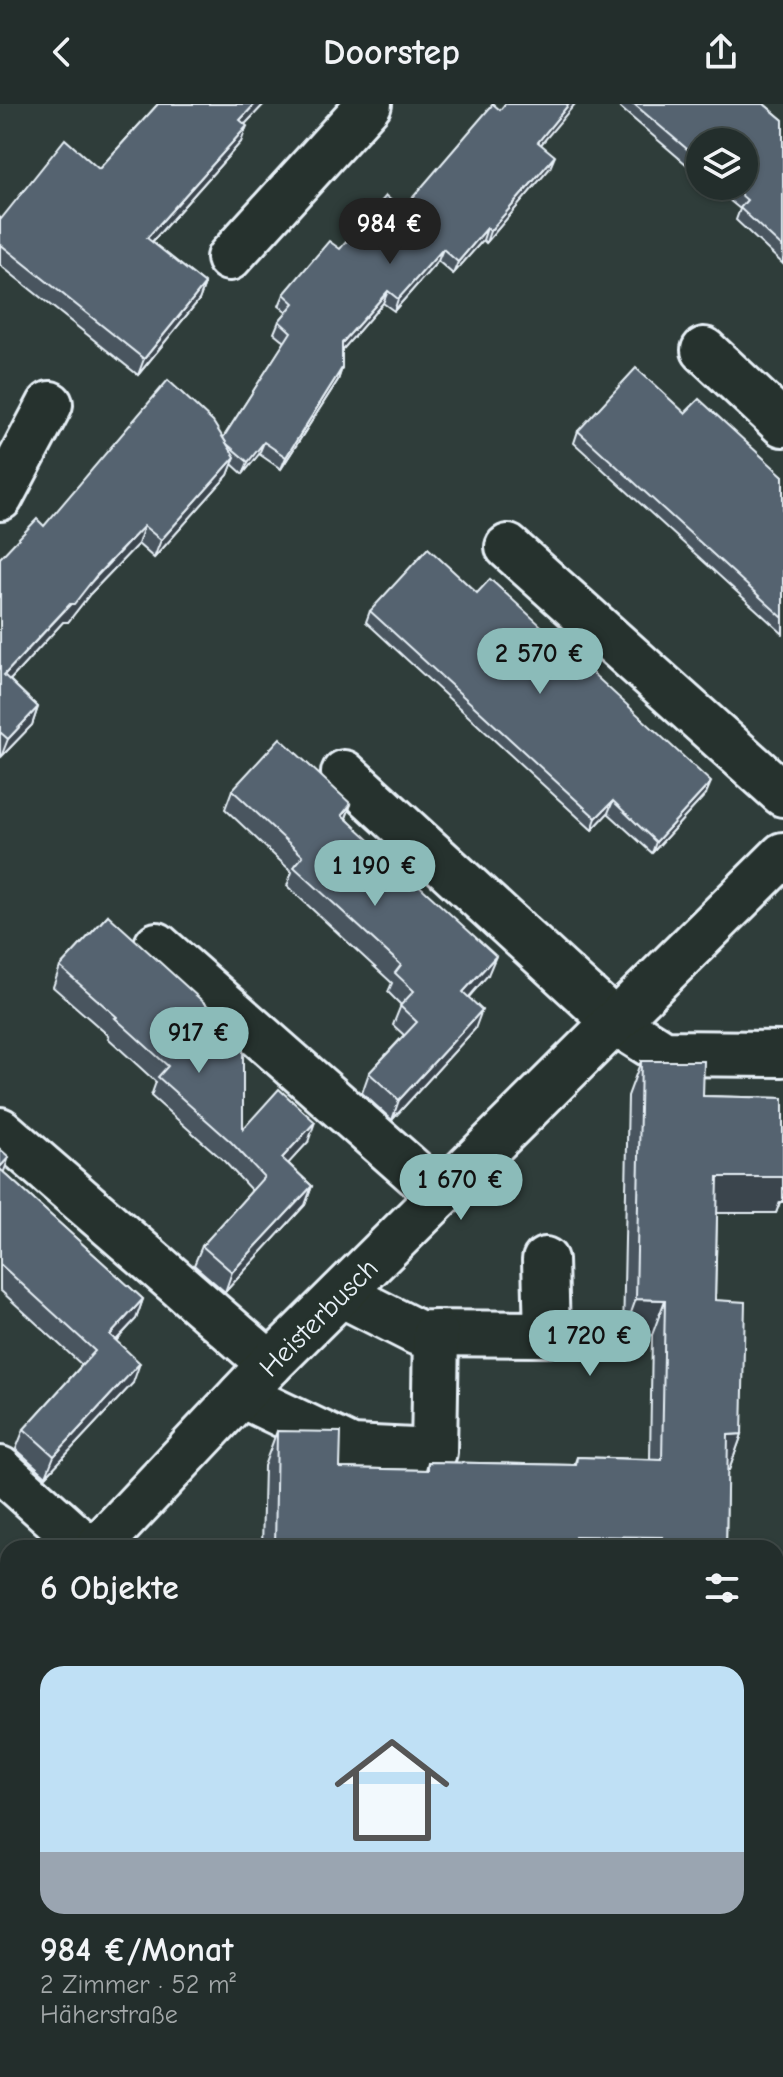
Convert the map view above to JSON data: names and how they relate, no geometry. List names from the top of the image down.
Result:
{
  "streets": {
    "street": ["Heisterbusch"]
  },
  "page": {
    "header": "Doorstep",
    "price": [
      "984 €",
      "2 570 €",
      "1 190 €",
      "917 €",
      "1 670 €",
      "1 720 €"
    ],
    "heading": "6 Objekte",
    "list": [
      {
        "name": "984 €/Monat",
        "note": "2 Zimmer · 52 m² · Häherstraße"
      }
    ]
  }
}
